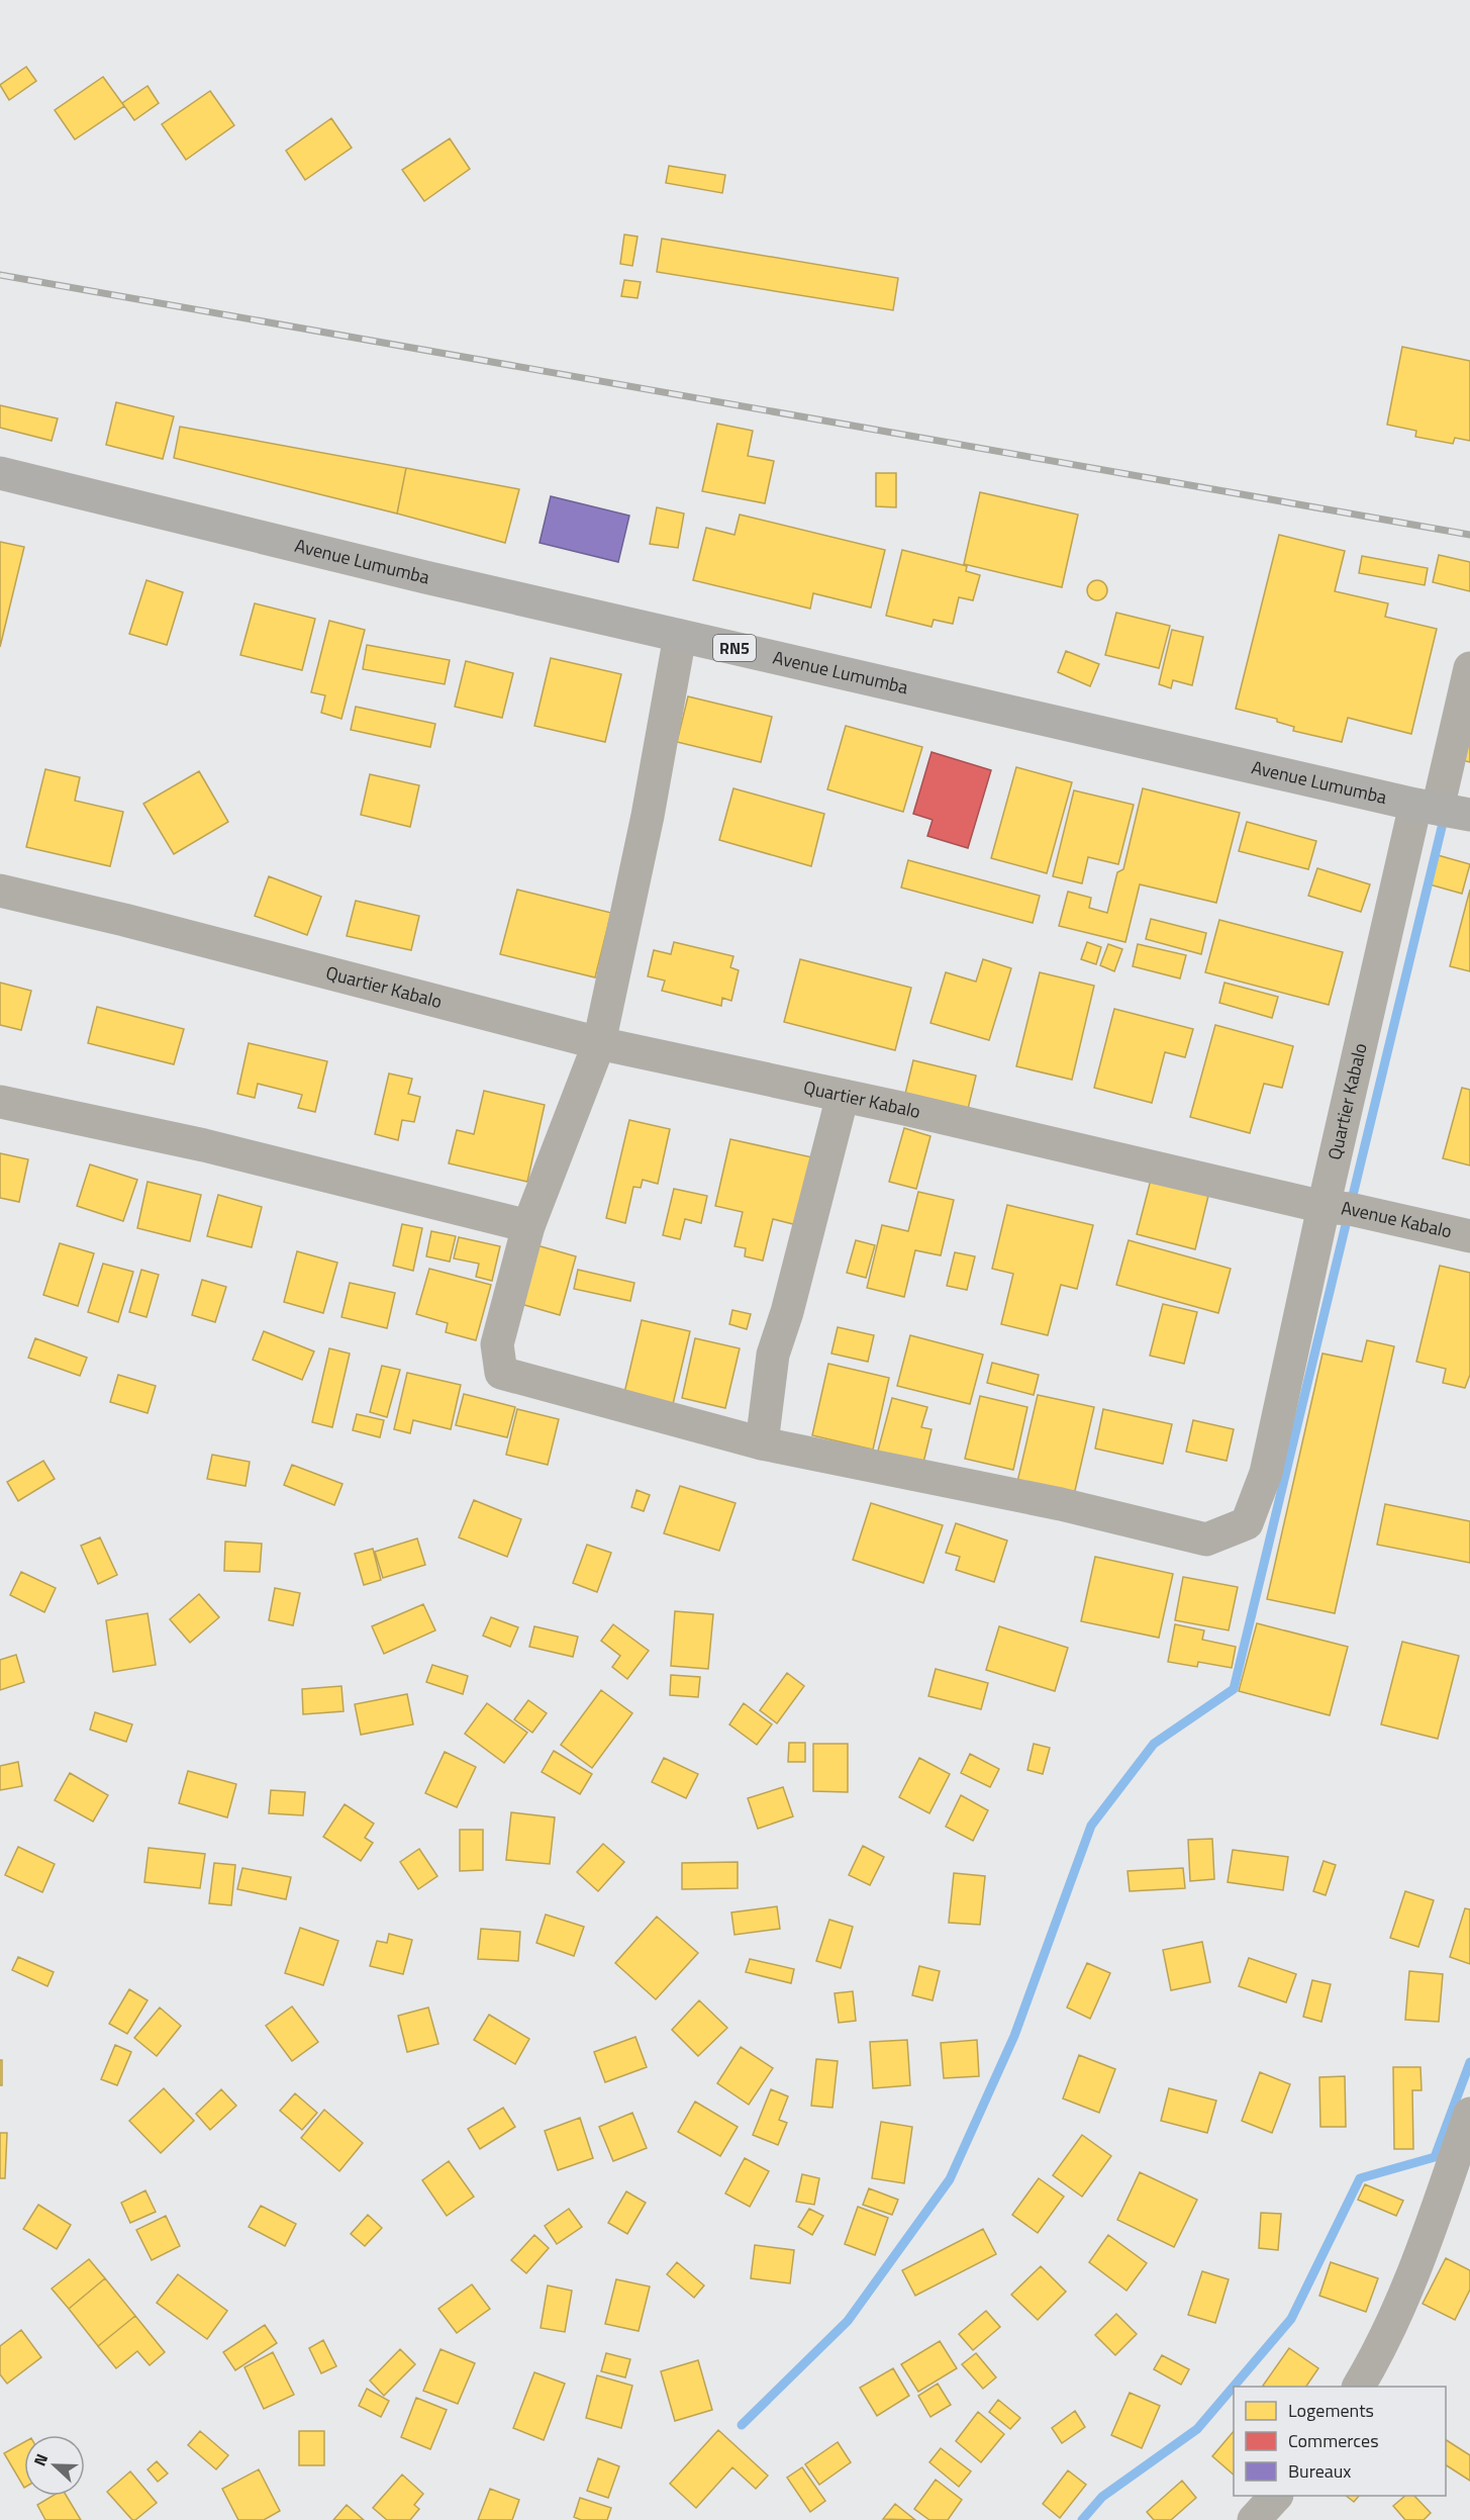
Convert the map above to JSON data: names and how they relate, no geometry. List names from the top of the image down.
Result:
{
  "streets": {
    "highway": ["Avenue Lumumba", "RN5"],
    "street": ["Quartier Kabalo", "Avenue Kabalo"]
  },
  "crossings": [
    ["Avenue Lumumba", "Quartier Kabalo"],
    ["Quartier Kabalo", "Avenue Kabalo"]
  ],
  "legend": ["Logements", "Commerces", "Bureaux"],
  "north": "left"
}
